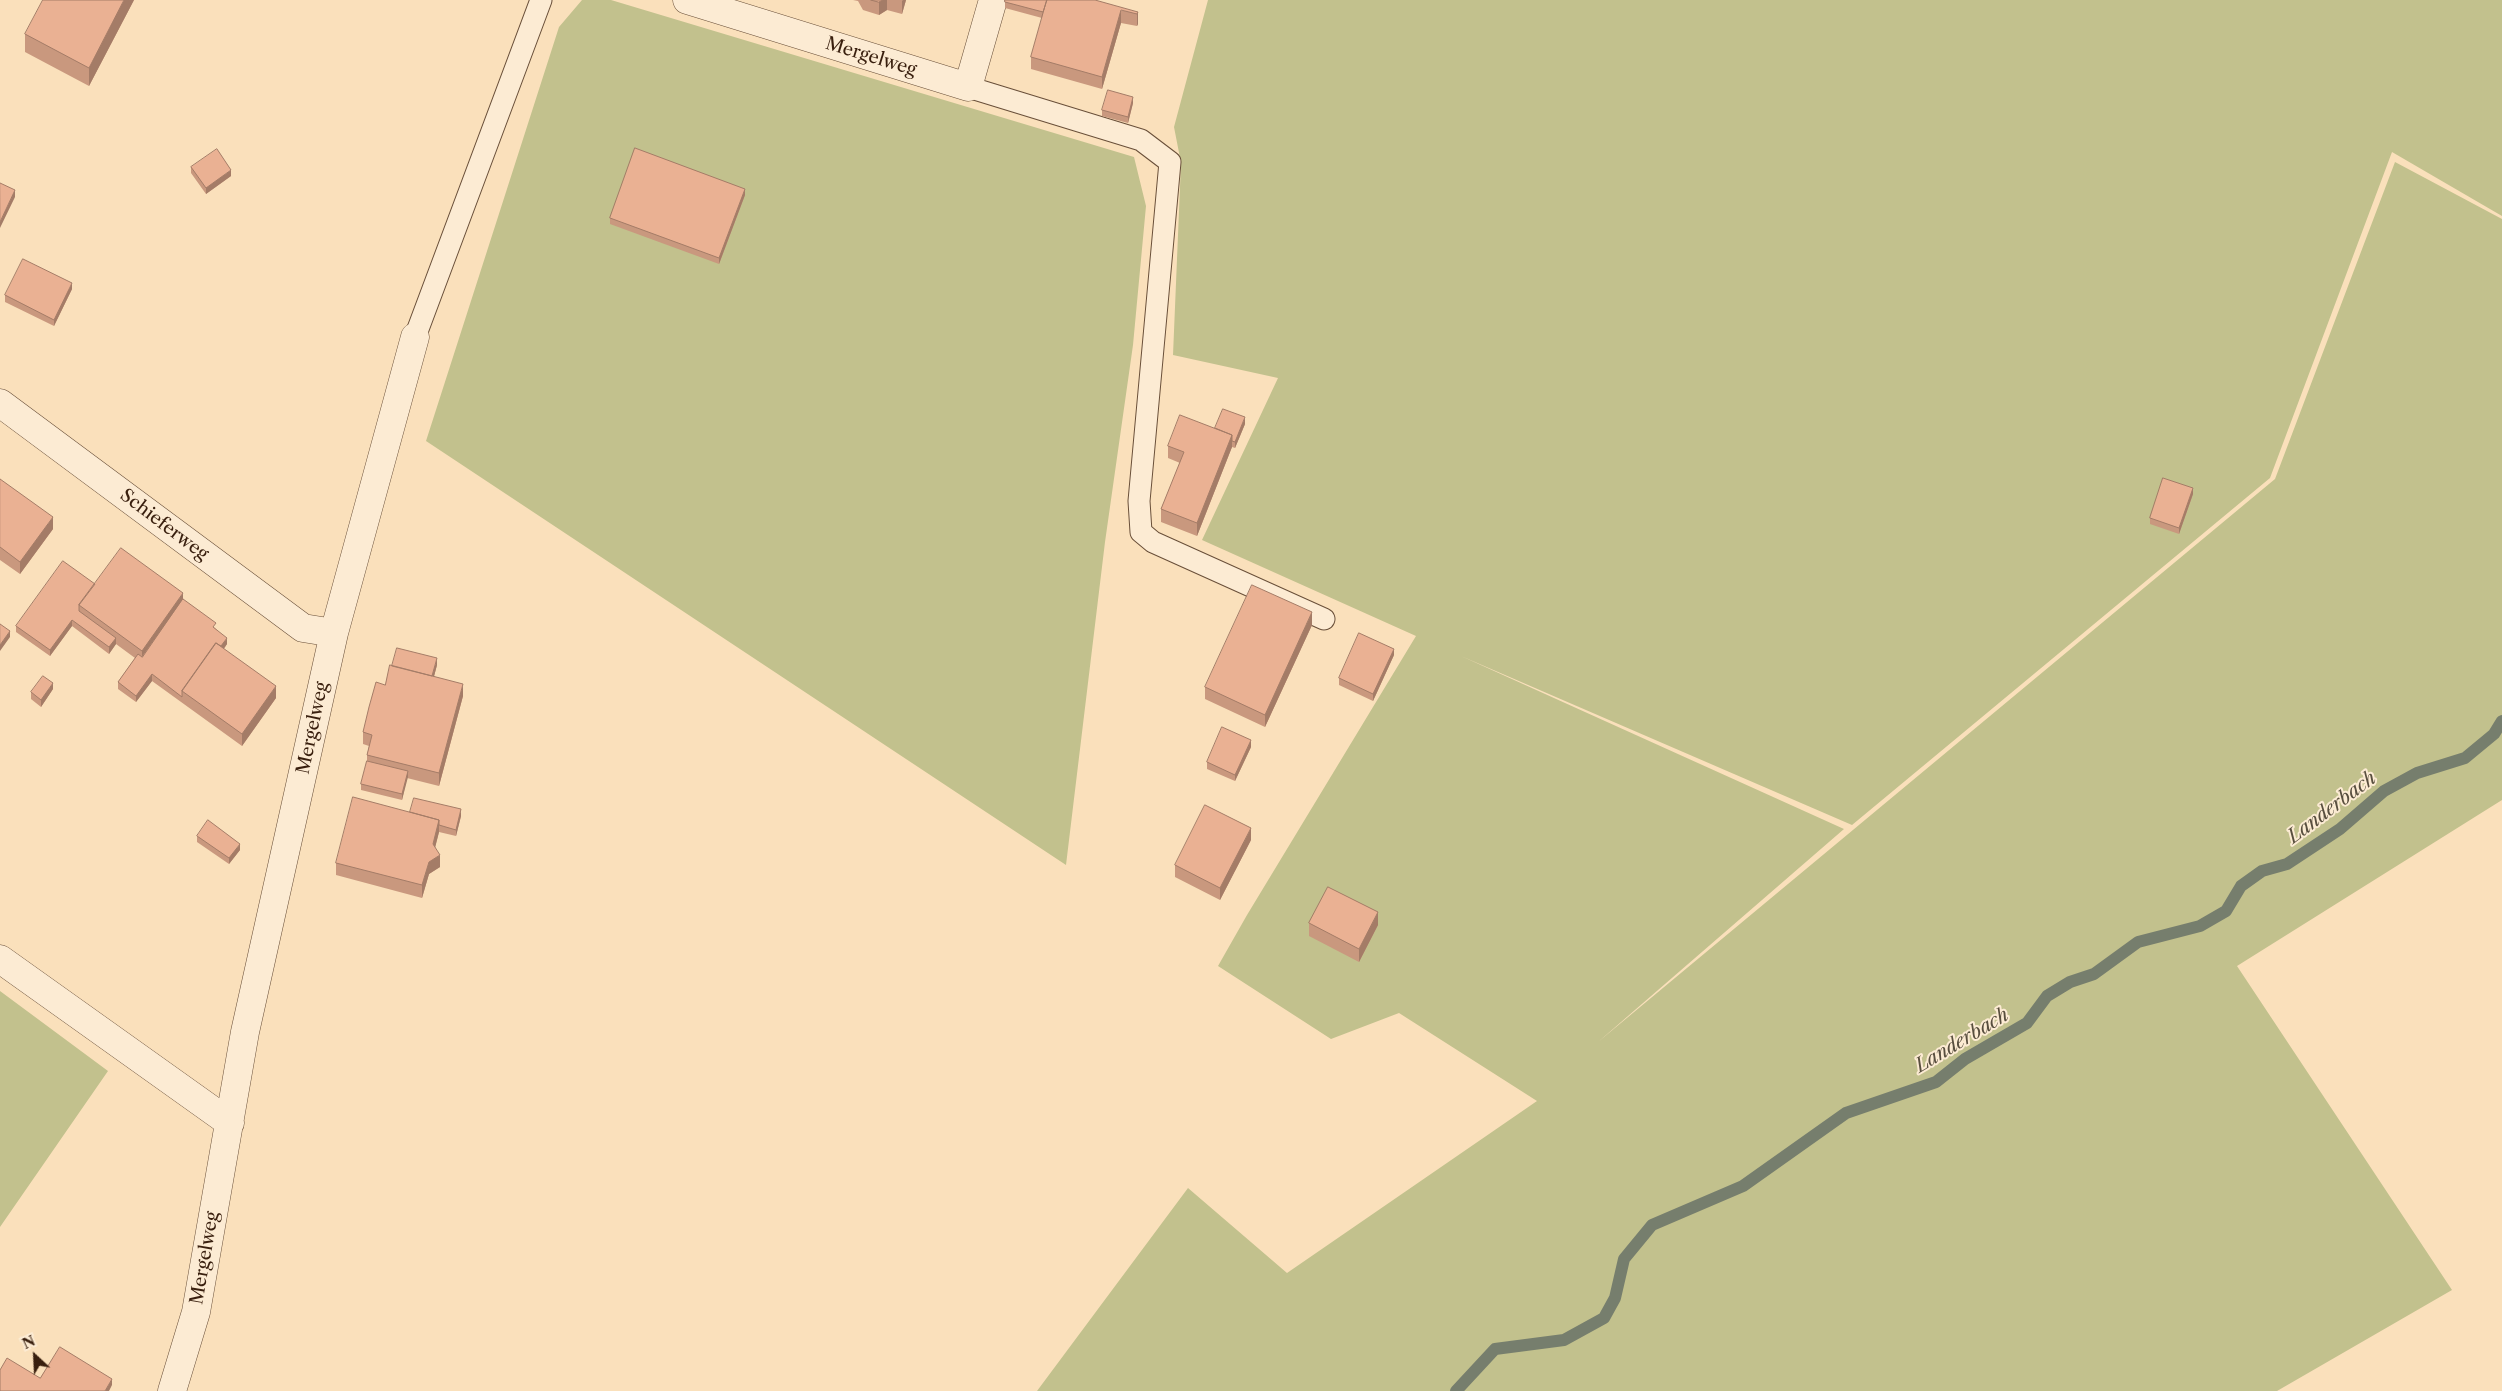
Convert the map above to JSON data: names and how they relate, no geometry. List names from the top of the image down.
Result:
{
  "streets": {
    "street": ["Mergelweg", "Schieferweg"]
  },
  "crossings": [
    ["Mergelweg", "Schieferweg"]
  ],
  "water": ["Landerbach"],
  "north": "top left"
}
